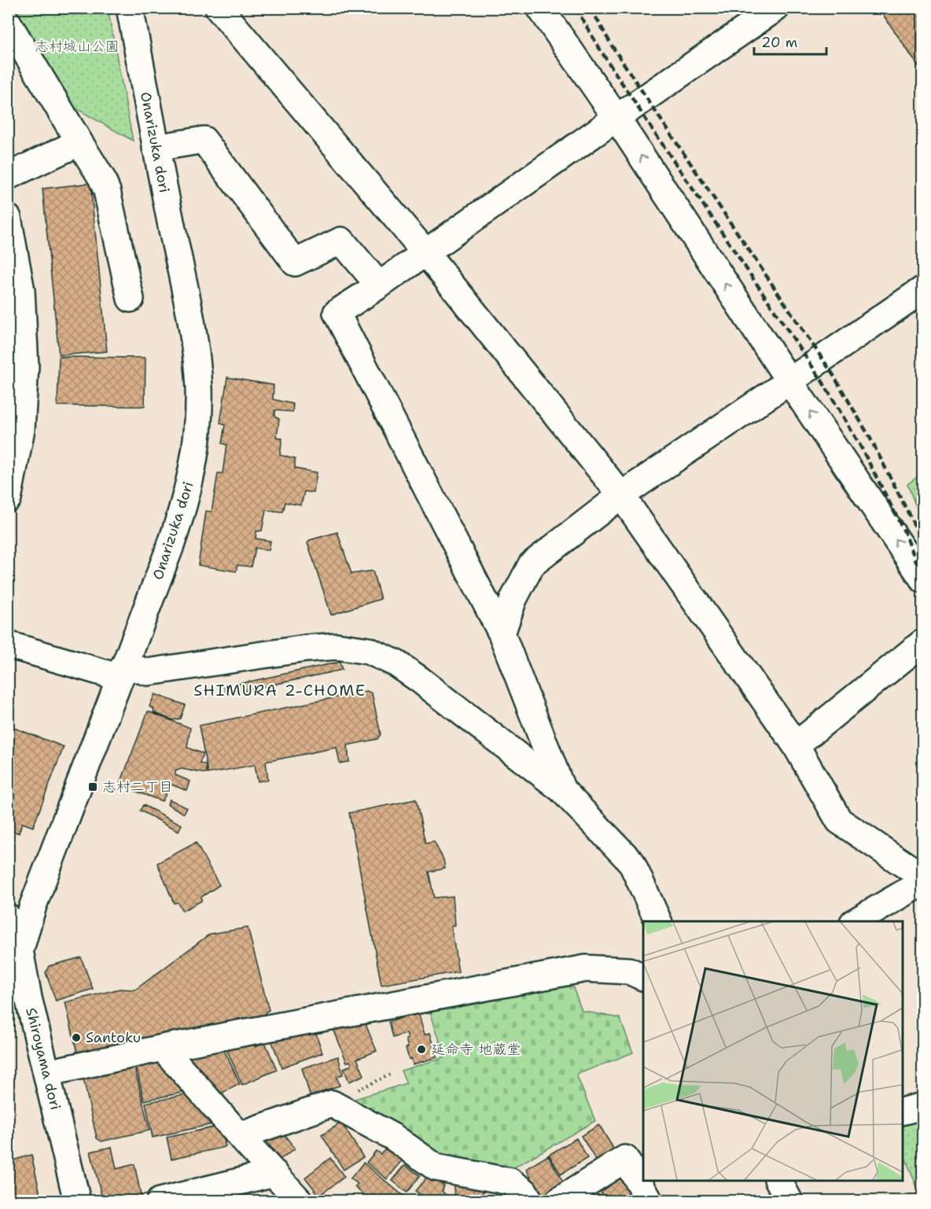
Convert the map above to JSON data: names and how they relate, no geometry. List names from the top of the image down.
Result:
{
  "streets": {
    "street": ["Onarizuka dori", "Shiroyama dori"]
  },
  "crossings": [
    ["Onarizuka dori", "Shiroyama dori"]
  ],
  "districts": ["SHIMURA 2-CHOME"],
  "parks": ["志村城山公園"],
  "places": {
    "transit": ["志村二丁目"],
    "other": ["Santoku", "延命寺 地蔵堂"]
  },
  "scale_bar": "20 m"
}
